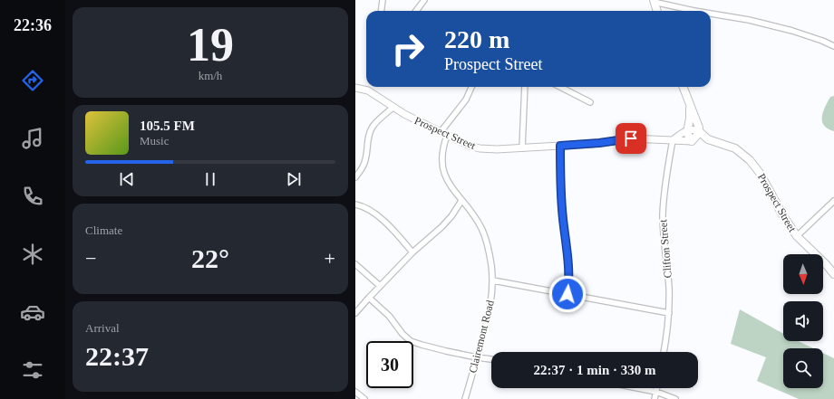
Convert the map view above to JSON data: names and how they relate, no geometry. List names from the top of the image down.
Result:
{
  "streets": {
    "main road": ["Prospect Street"],
    "street": ["Clifton Street", "Clairemont Road"]
  },
  "crossings": [
    ["Prospect Street", "Clifton Street"],
    ["Prospect Street", "Clairemont Road"]
  ],
  "north": "bottom",
  "page": {
    "tabs": "22:36",
    "tile": [
      ["19", "km/h"],
      "Climate",
      ["Arrival", "22:37"]
    ],
    "turn": ["220 m", "Prospect Street"],
    "song": ["105.5 FM", "Music"],
    "heat": ["−", "22°", "+"],
    "limit": "30",
    "trip": "22:37 · 1 min · 330 m"
  }
}
